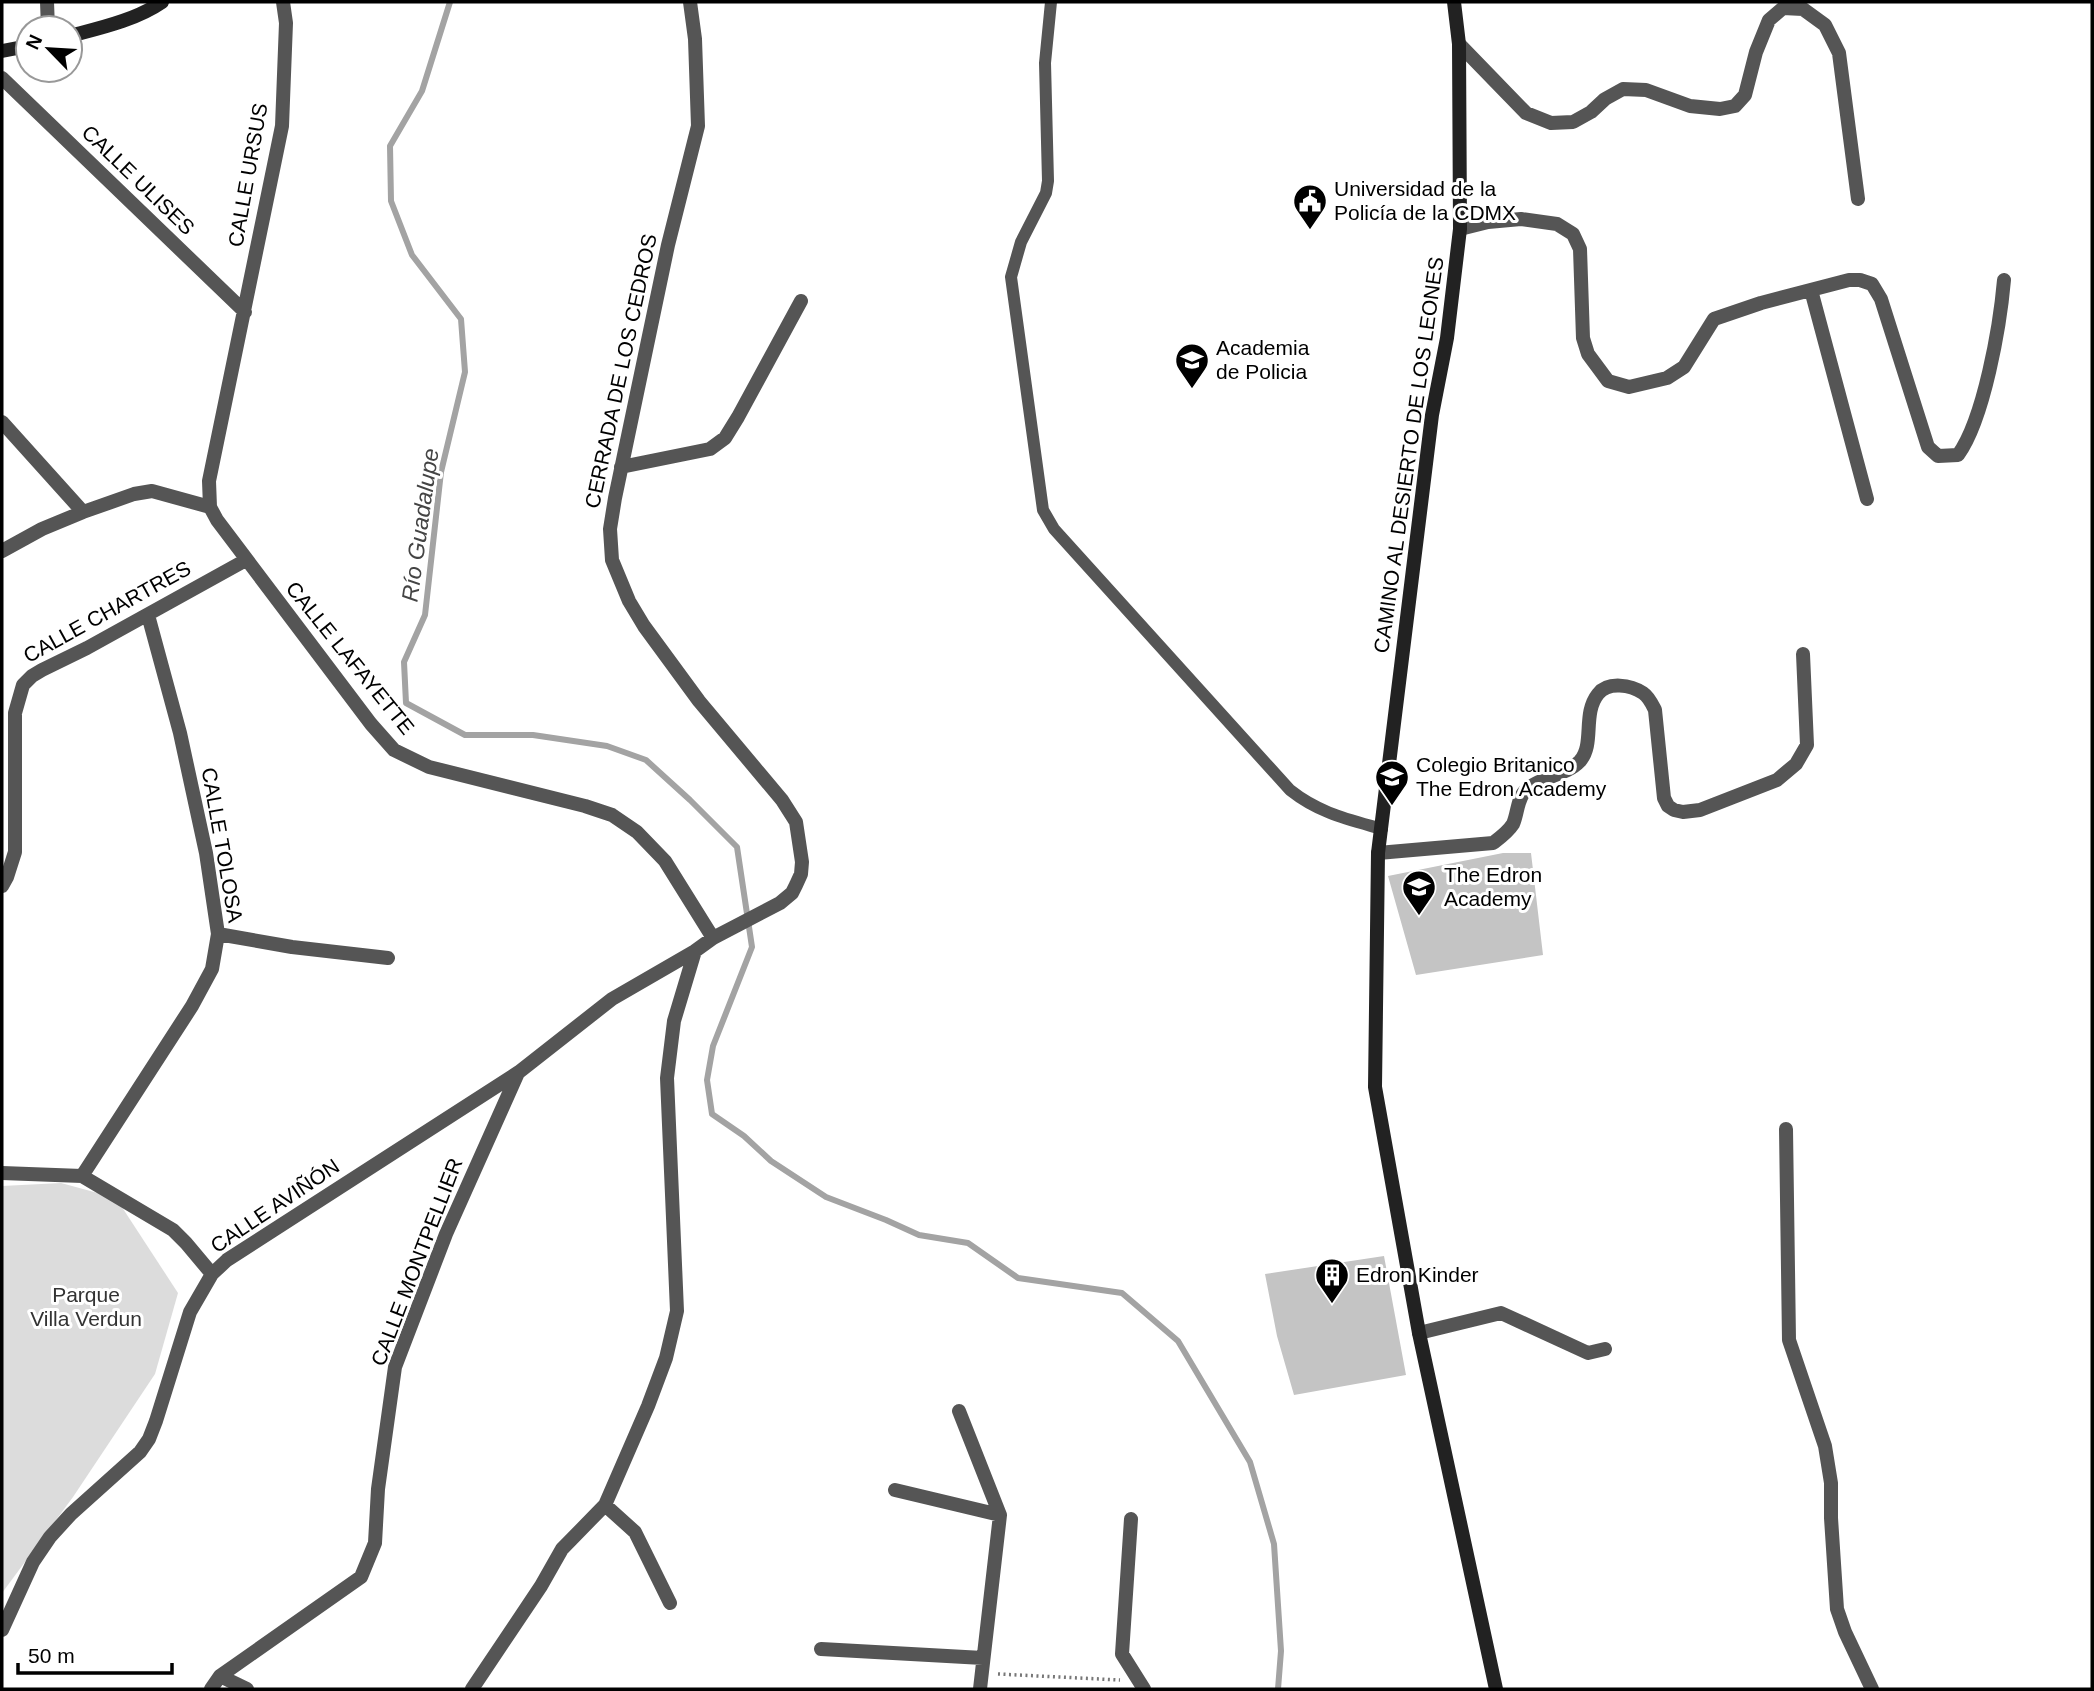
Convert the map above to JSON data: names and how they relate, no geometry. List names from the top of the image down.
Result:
{
  "streets": {
    "main road": ["CAMINO AL DESIERTO DE LOS LEONES"],
    "street": [
      "CALLE URSUS",
      "CALLE ULISES",
      "CERRADA DE LOS CEDROS",
      "CALLE CHARTRES",
      "CALLE LAFAYETTE",
      "CALLE TOLOSA",
      "CALLE AVIÑÓN",
      "CALLE MONTPELLIER"
    ]
  },
  "crossings": [
    ["CALLE URSUS", "CALLE ULISES"],
    ["CERRADA DE LOS CEDROS", "CALLE LAFAYETTE"],
    ["CERRADA DE LOS CEDROS", "CALLE AVIÑÓN"],
    ["CALLE CHARTRES", "CALLE LAFAYETTE"],
    ["CALLE CHARTRES", "CALLE TOLOSA"],
    ["CALLE LAFAYETTE", "CALLE AVIÑÓN"],
    ["CALLE AVIÑÓN", "CALLE MONTPELLIER"]
  ],
  "water": ["Río Guadalupe"],
  "parks": ["Parque Villa Verdun"],
  "places": {
    "public building": ["Universidad de la Policía de la CDMX"],
    "school or university": ["Academia de Policia", "Colegio Britanico The Edron Academy", "The Edron Academy"],
    "building": ["Edron Kinder"]
  },
  "scale_bar": "50 m",
  "north": "top left"
}
